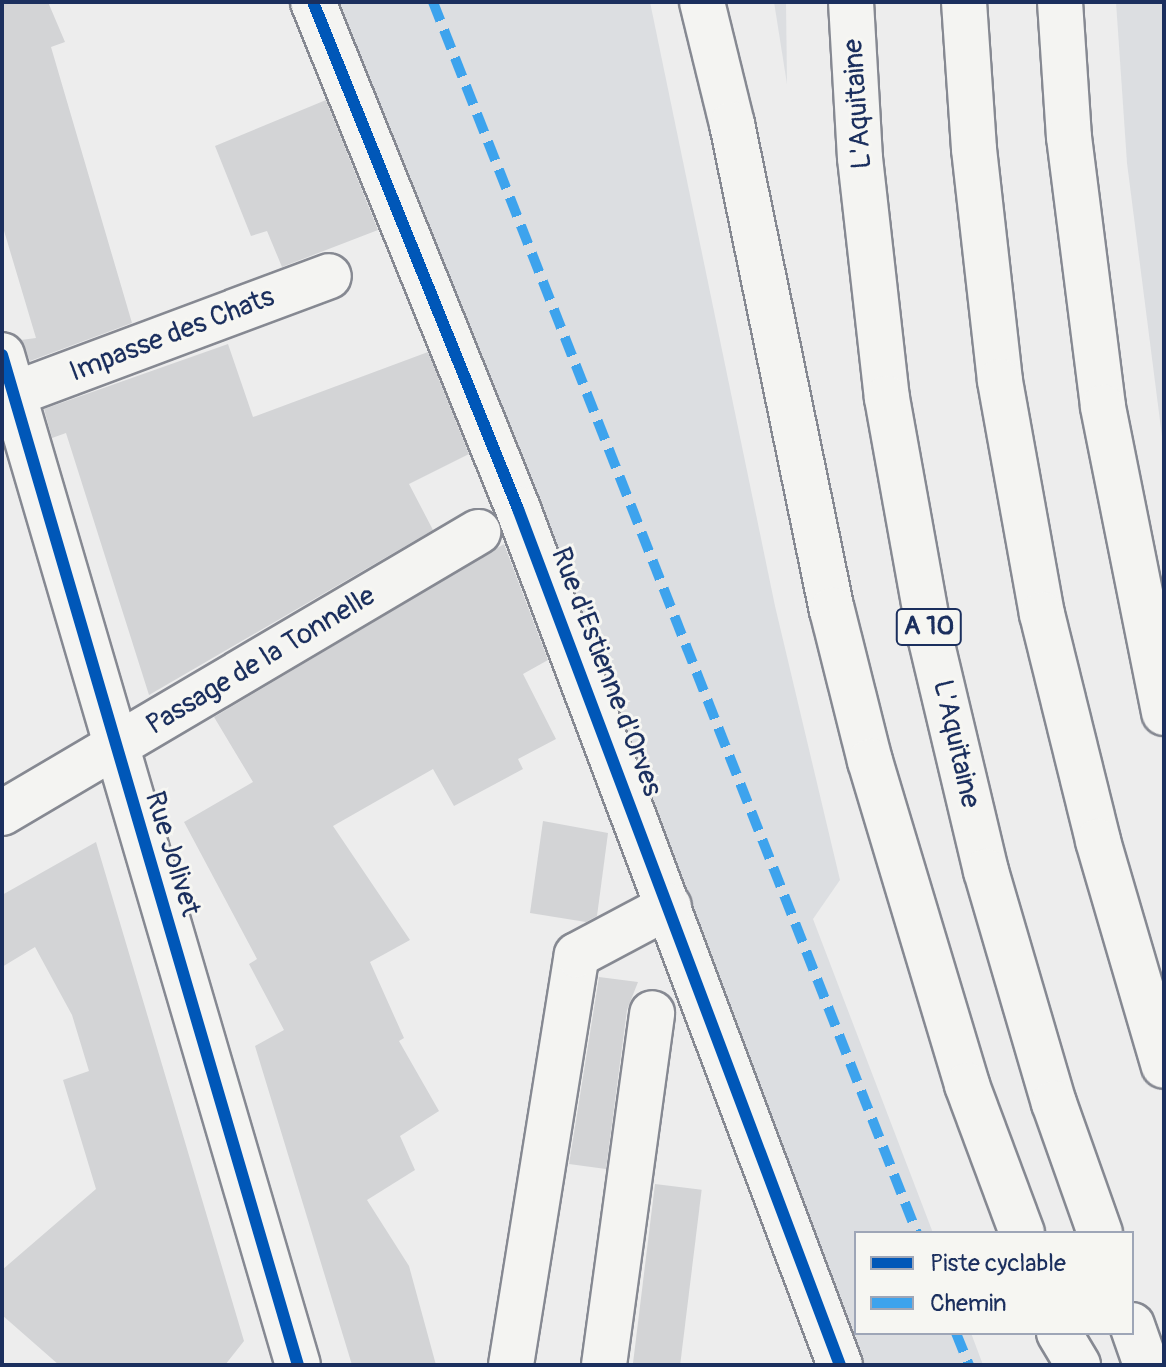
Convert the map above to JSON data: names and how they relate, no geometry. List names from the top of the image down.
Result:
{
  "streets": {
    "main road": [
      "L'Aquitaine",
      "Impasse des Chats",
      "A 10",
      "Passage de la Tonnelle",
      "Rue d'Estienne d'Orves",
      "Rue Jolivet"
    ]
  },
  "crossings": [
    ["Impasse des Chats", "Rue Jolivet"],
    ["Passage de la Tonnelle", "Rue Jolivet"]
  ],
  "legend": ["Piste cyclable", "Chemin"]
}
